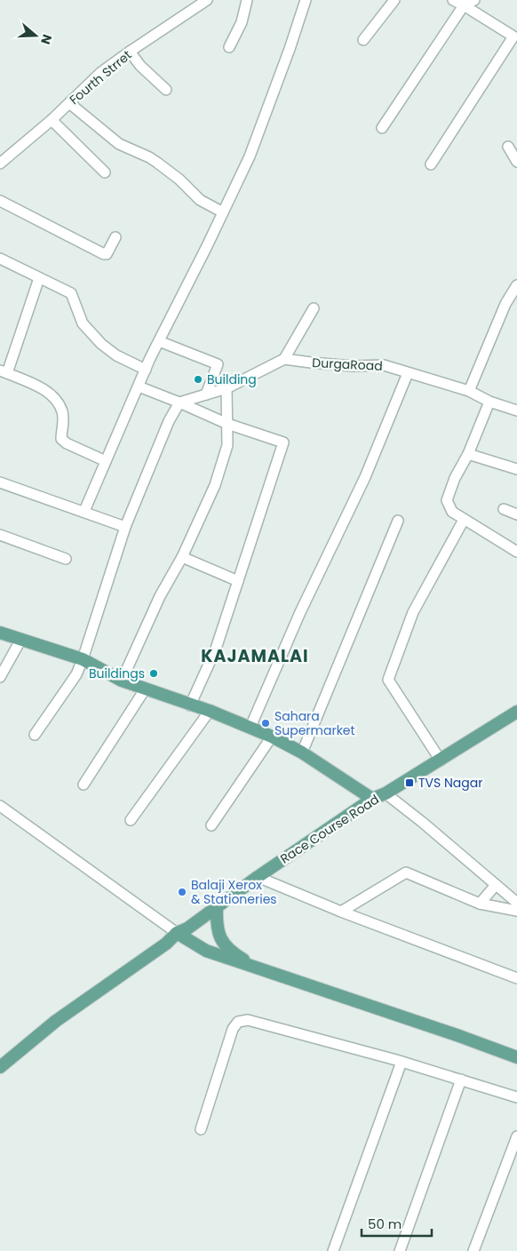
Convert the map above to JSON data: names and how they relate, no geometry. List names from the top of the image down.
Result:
{
  "streets": {
    "main road": ["Race Course Road"],
    "street": ["Fourth Strret", "DurgaRoad"]
  },
  "districts": ["KAJAMALAI"],
  "places": {
    "other": [
      "Building",
      "Buildings",
      "Sahara Supermarket",
      "Balaji Xerox & Stationeries"
    ],
    "transit": ["TVS Nagar"]
  },
  "scale_bar": "50 m",
  "north": "right"
}
